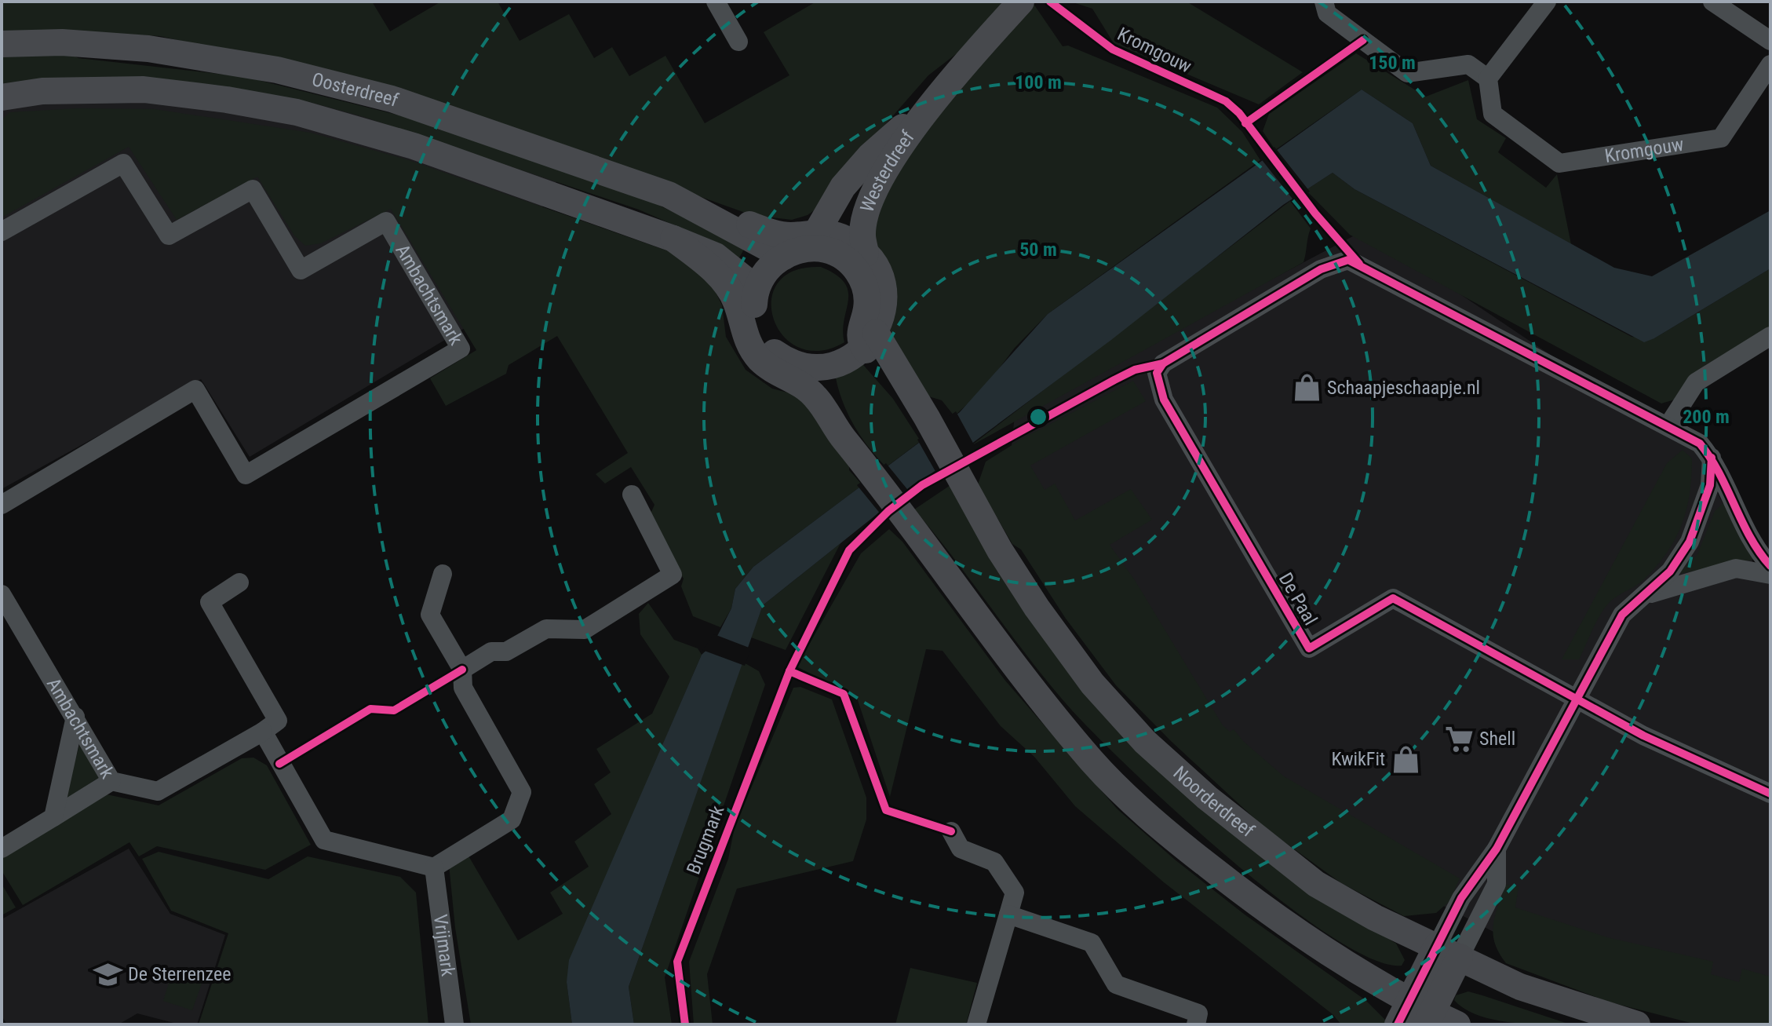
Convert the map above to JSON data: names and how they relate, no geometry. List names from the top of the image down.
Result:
{
  "streets": {
    "main road": ["Oosterdreef", "Westerdreef", "Noorderdreef"],
    "street": [
      "Kromgouw",
      "Ambachtsmark",
      "De Paal",
      "Vrijmark"
    ],
    "cycle path": ["Brugmark"]
  },
  "crossings": [
    ["Oosterdreef", "Westerdreef"],
    ["Oosterdreef", "Noorderdreef"],
    ["Westerdreef", "Noorderdreef"]
  ],
  "places": {
    "shop": ["Schaapjeschaapje.nl", "KwikFit"],
    "supermarket": ["Shell"],
    "school or university": ["De Sterrenzee"]
  },
  "rings": [
    "150 m",
    "100 m",
    "50 m",
    "200 m"
  ]
}
